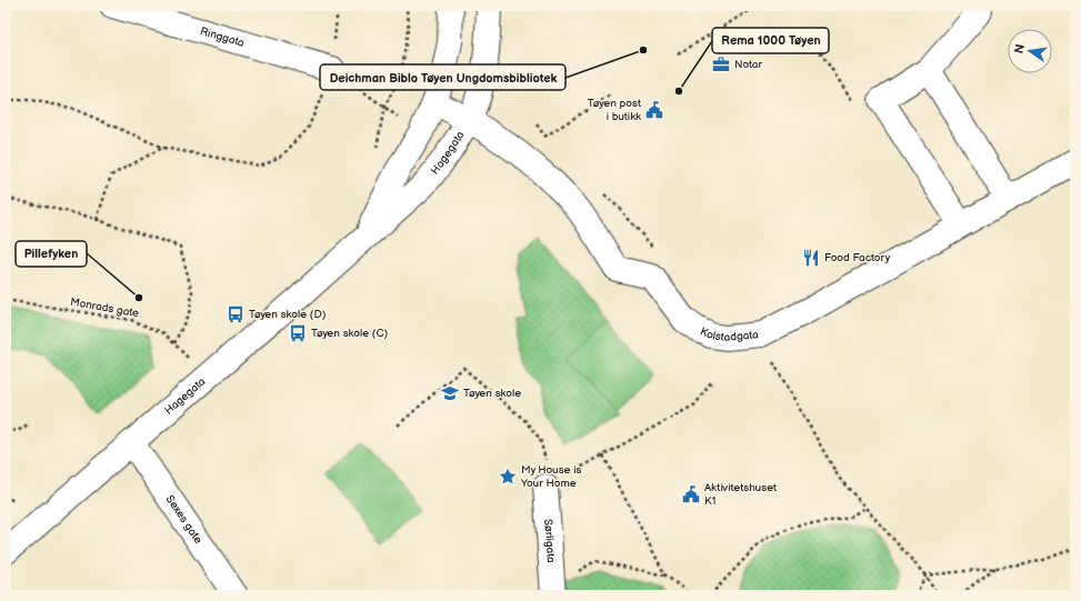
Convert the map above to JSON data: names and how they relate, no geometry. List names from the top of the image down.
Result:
{
  "streets": {
    "street": [
      "Ringgata",
      "Hagegata",
      "Kolstadgata",
      "Sexes gate",
      "Sørligata"
    ],
    "path": ["Monrads gate"]
  },
  "crossings": [
    ["Hagegata", "Monrads gate"],
    ["Hagegata", "Kolstadgata"],
    ["Hagegata", "Sexes gate"]
  ],
  "places": {
    "other": ["Deichman Biblo Tøyen Ungdomsbibliotek", "Rema 1000 Tøyen", "Pillefyken"],
    "office": ["Notar"],
    "public building": ["Tøyen post i butikk", "Aktivitetshuset K1"],
    "restaurant": ["Food Factory"],
    "bus stop": ["Tøyen skole (D)", "Tøyen skole (C)"],
    "school or university": ["Tøyen skole"],
    "place": ["My House is Your Home"]
  },
  "north": "left"
}
